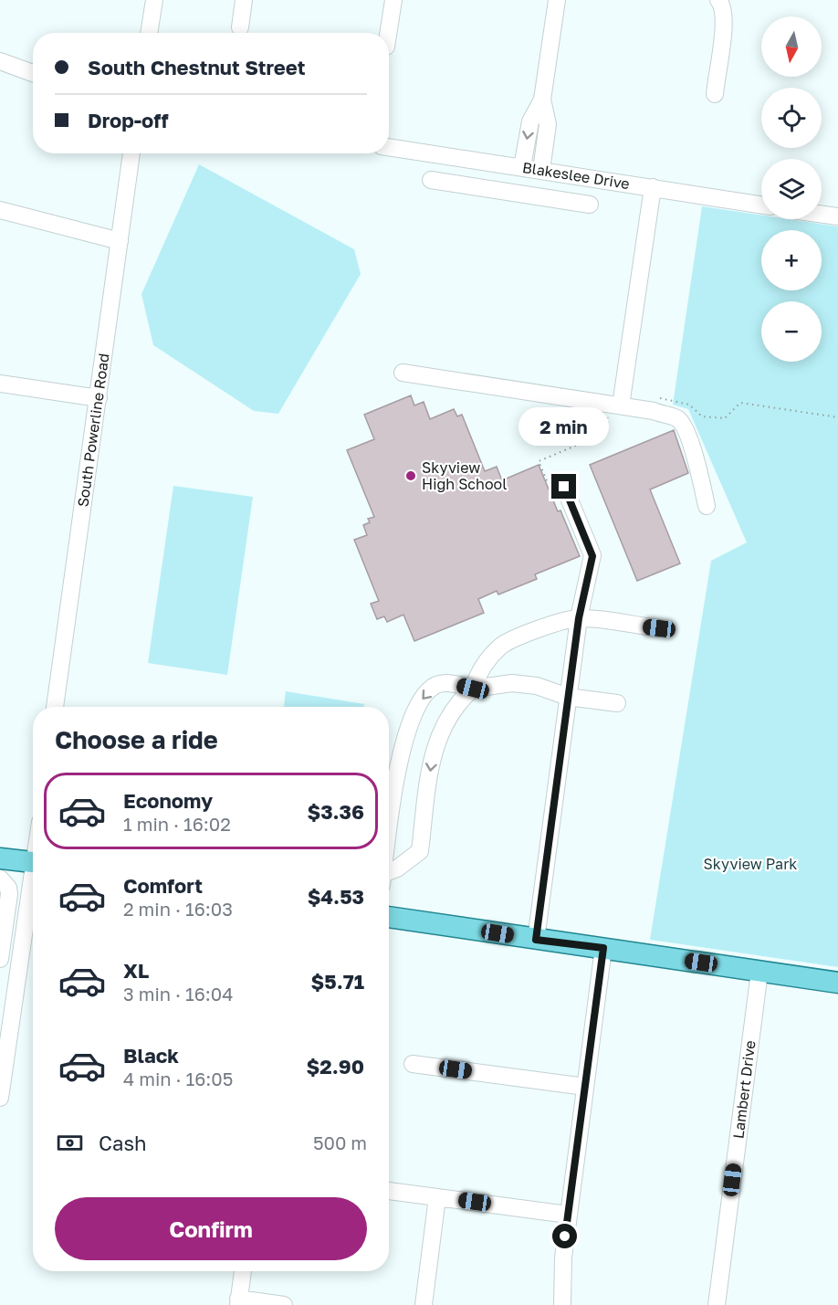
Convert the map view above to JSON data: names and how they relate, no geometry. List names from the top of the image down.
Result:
{
  "streets": {
    "street": ["Blakeslee Drive", "South Powerline Road", "Lambert Drive"]
  },
  "parks": ["Skyview Park"],
  "places": ["Skyview High School"],
  "north": "bottom",
  "page": {
    "map_buttons": ["+", "−"],
    "banner": ["South Chestnut Street", "Drop-off"],
    "bubble": "2 min",
    "heading": "Choose a ride",
    "list": [
      {
        "name": "Economy",
        "note": "1 min · 16:02",
        "value": "$3.36"
      },
      {
        "name": "Comfort",
        "note": "2 min · 16:03",
        "value": "$4.53"
      },
      {
        "name": "XL",
        "note": "3 min · 16:04",
        "value": "$5.71"
      },
      {
        "name": "Black",
        "note": "4 min · 16:05",
        "value": "$2.90"
      }
    ],
    "pay": ["Cash", "500 m"],
    "buttons": "Confirm"
  }
}
